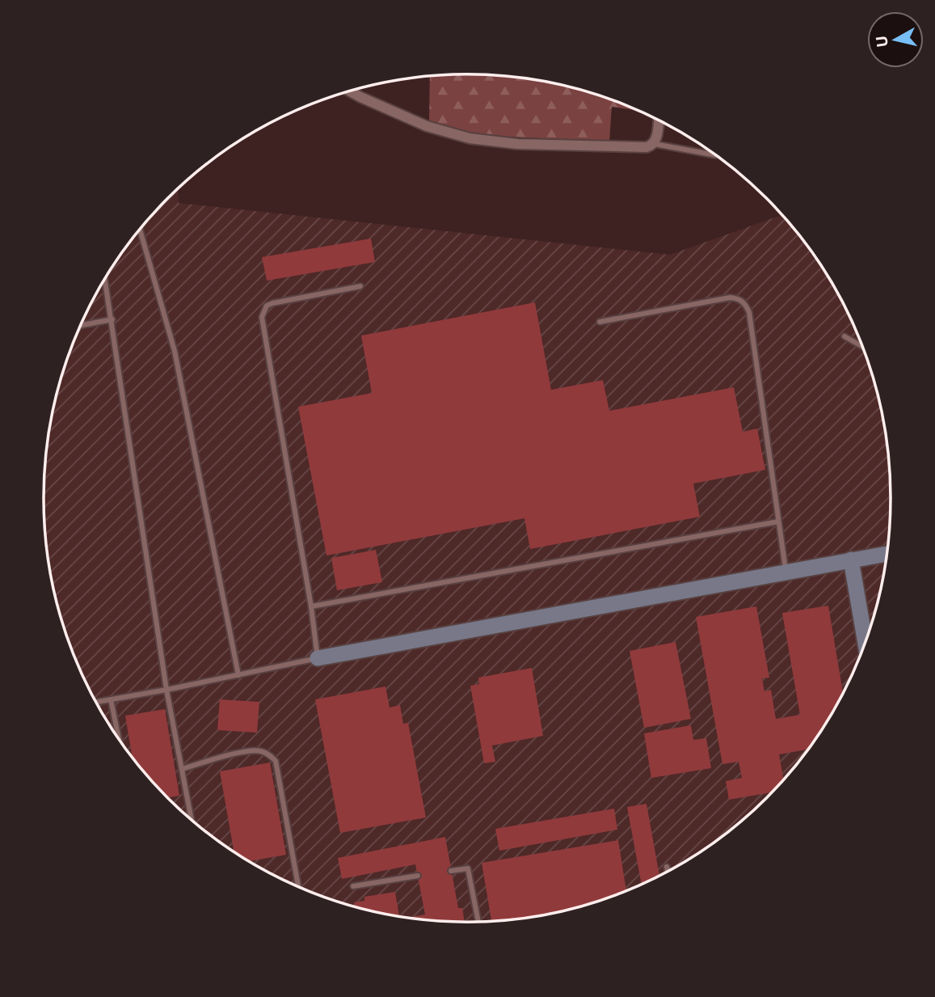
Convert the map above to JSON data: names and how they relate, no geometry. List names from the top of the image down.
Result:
{
  "north": "left"
}
